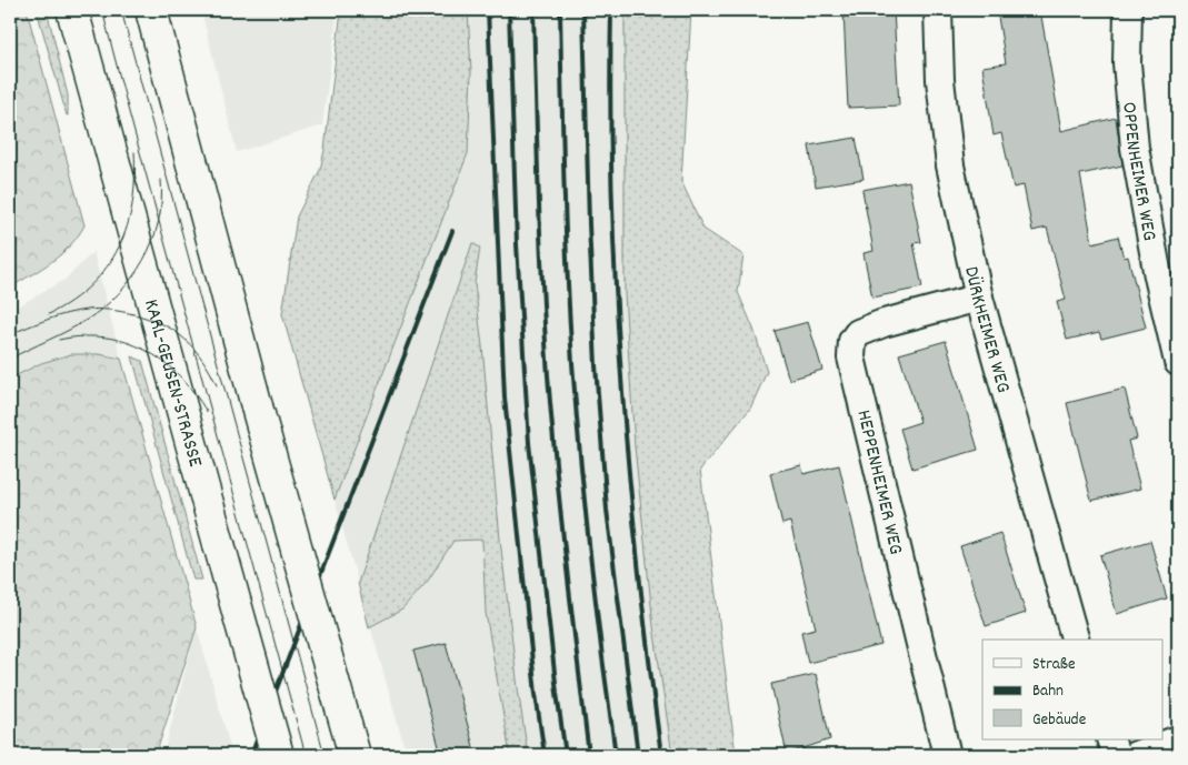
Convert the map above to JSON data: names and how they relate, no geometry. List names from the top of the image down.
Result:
{
  "streets": {
    "main road": ["KARL-GEUSEN-STRASSE"],
    "street": ["OPPENHEIMER WEG", "DÜRKHEIMER WEG", "HEPPENHEIMER WEG"]
  },
  "crossings": [
    ["DÜRKHEIMER WEG", "HEPPENHEIMER WEG"]
  ],
  "legend": ["Straße", "Bahn", "Gebäude"]
}
